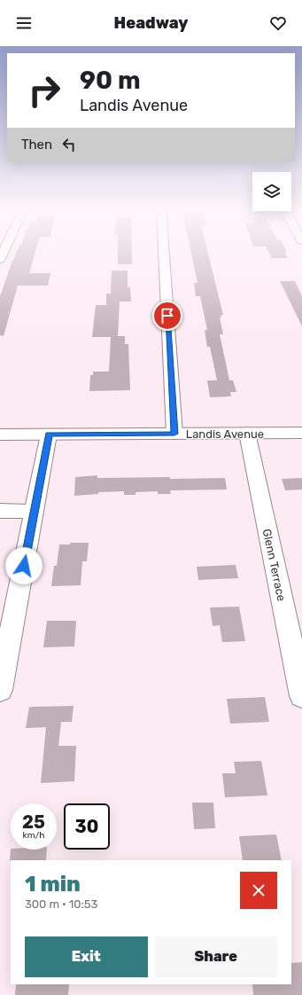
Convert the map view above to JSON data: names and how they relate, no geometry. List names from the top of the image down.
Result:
{
  "streets": {
    "street": ["Landis Avenue", "Glenn Terrace"]
  },
  "crossings": [
    ["Landis Avenue", "Glenn Terrace"]
  ],
  "page": {
    "header": "Headway",
    "turn": ["90 m", "Landis Avenue"],
    "then": "Then",
    "speed": "25 km/h",
    "limit": "30",
    "heading": ["1 min", "300 m · 10:53"],
    "buttons": ["Exit", "Share"]
  }
}
